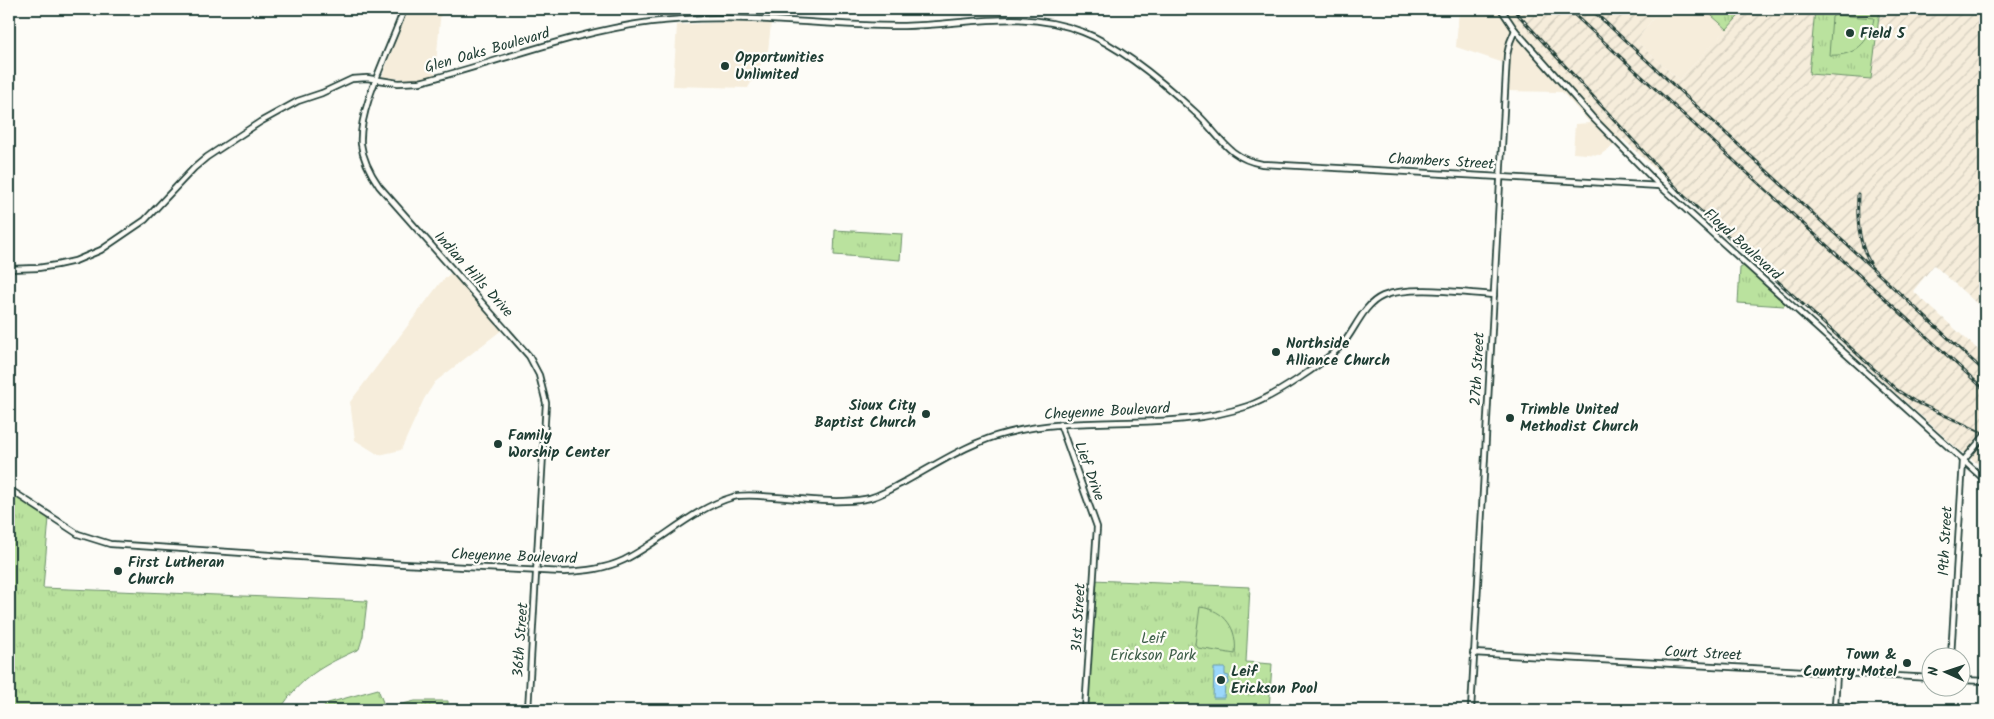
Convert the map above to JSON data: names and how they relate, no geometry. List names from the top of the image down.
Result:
{
  "streets": {
    "main road": [
      "Glen Oaks Boulevard",
      "Chambers Street",
      "Floyd Boulevard",
      "Indian Hills Drive",
      "27th Street",
      "Cheyenne Boulevard",
      "Lief Drive",
      "19th Street",
      "31st Street",
      "36th Street",
      "Court Street"
    ]
  },
  "crossings": [
    ["Glen Oaks Boulevard", "Chambers Street"],
    ["Glen Oaks Boulevard", "Indian Hills Drive"],
    ["Chambers Street", "Floyd Boulevard"],
    ["Chambers Street", "27th Street"],
    ["Floyd Boulevard", "27th Street"],
    ["Floyd Boulevard", "19th Street"],
    ["Indian Hills Drive", "Cheyenne Boulevard"],
    ["Indian Hills Drive", "36th Street"],
    ["27th Street", "Cheyenne Boulevard"],
    ["27th Street", "Court Street"],
    ["Cheyenne Boulevard", "Lief Drive"],
    ["Cheyenne Boulevard", "36th Street"],
    ["Lief Drive", "31st Street"]
  ],
  "parks": ["Leif Erickson Park"],
  "places": [
    "Field 5",
    "Opportunities Unlimited",
    "Northside Alliance Church",
    "Sioux City Baptist Church",
    "Trimble United Methodist Church",
    "Family Worship Center",
    "First Lutheran Church",
    "Town & Country Motel",
    "Leif Erickson Pool"
  ],
  "north": "left"
}
